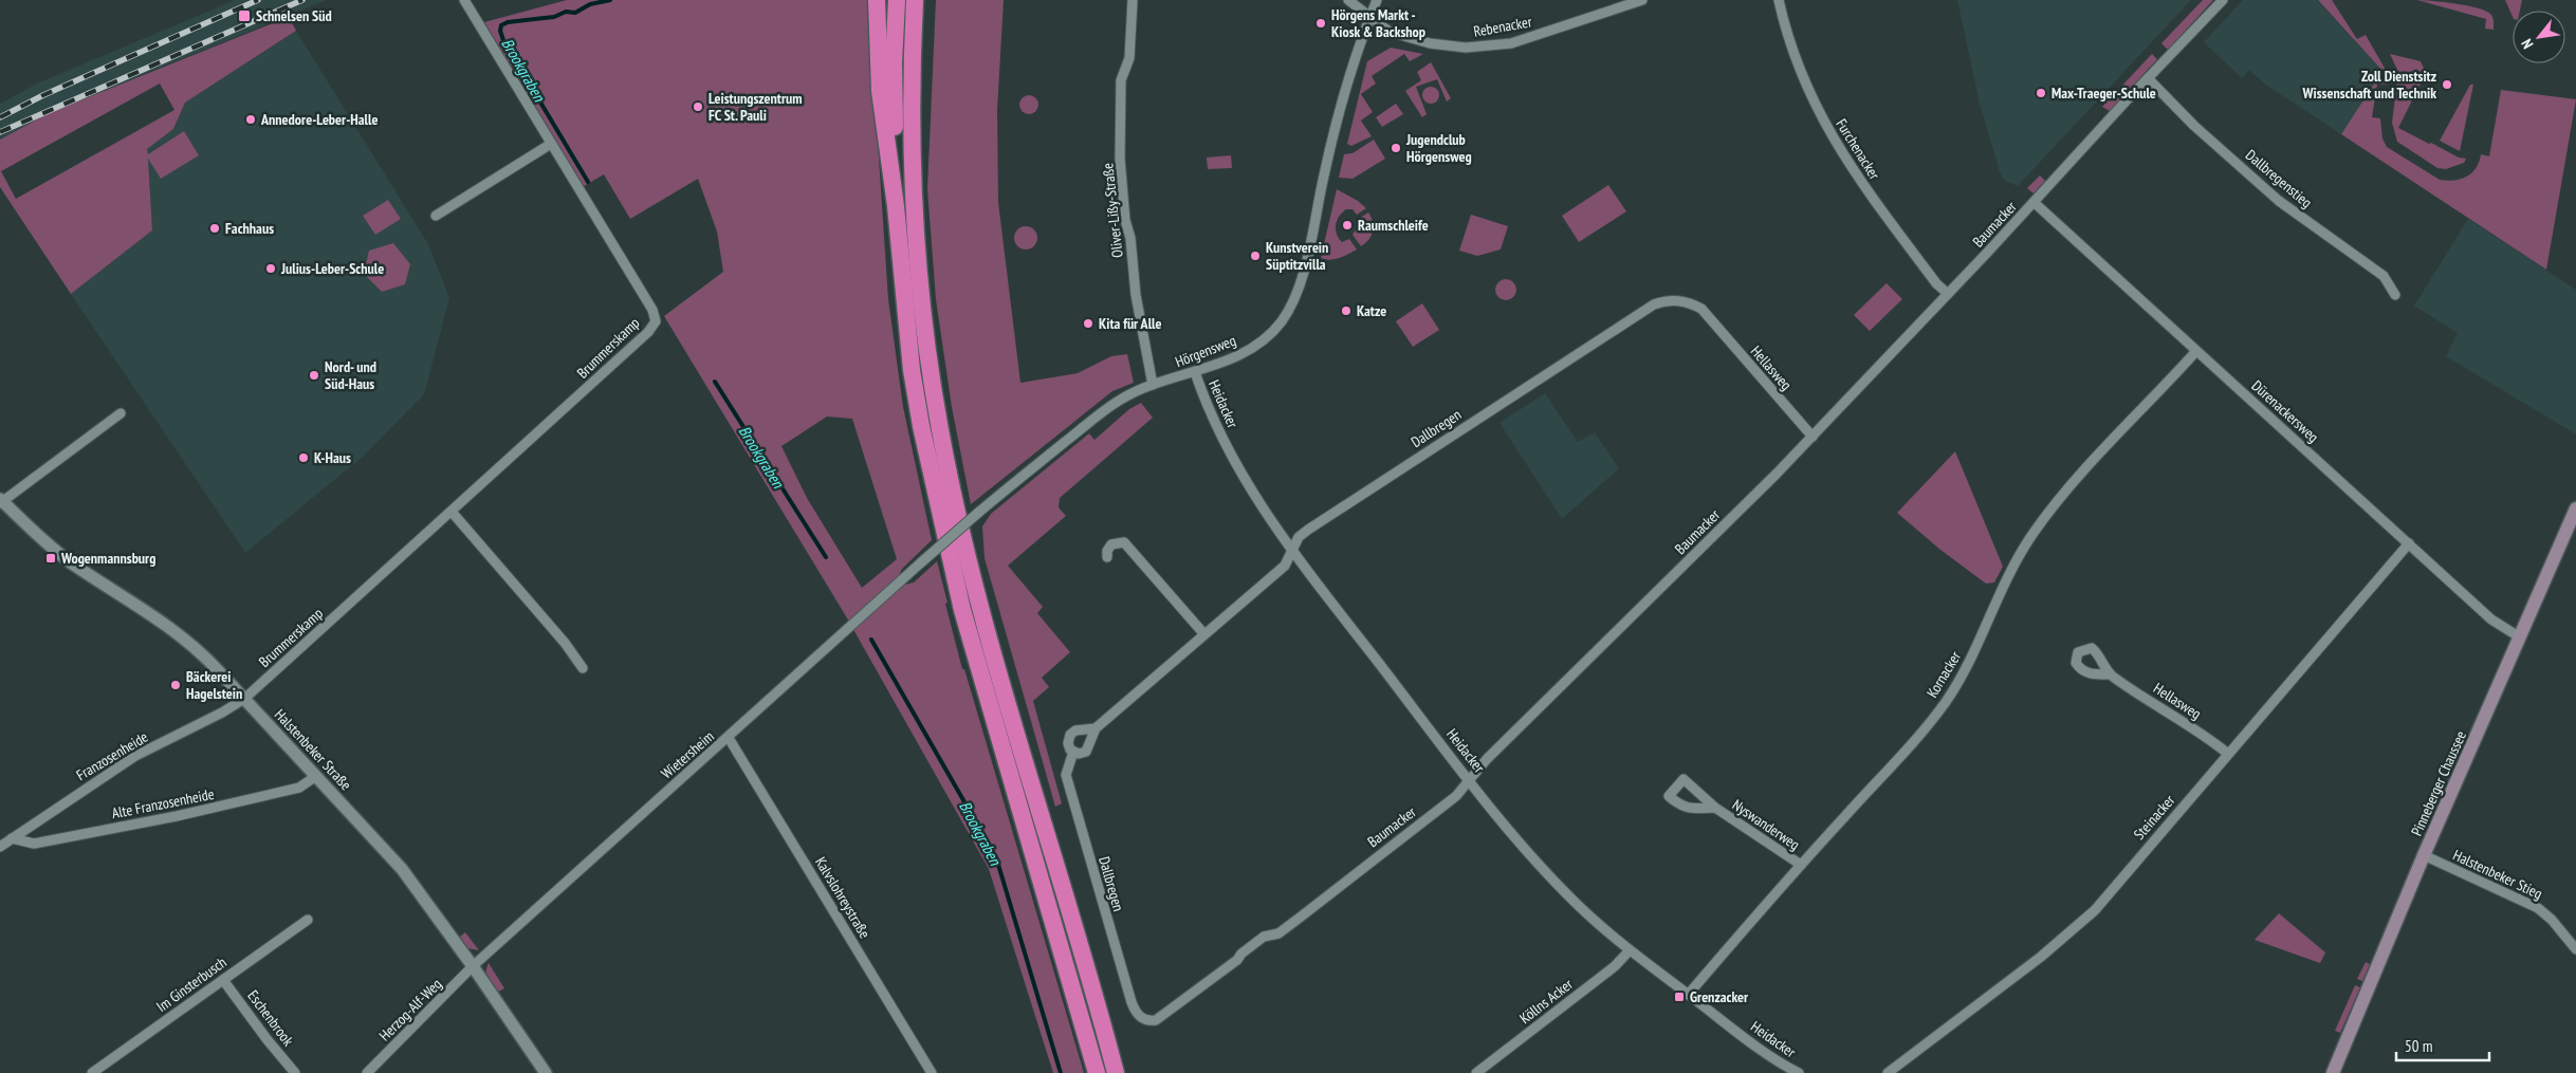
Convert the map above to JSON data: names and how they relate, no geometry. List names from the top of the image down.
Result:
{
  "streets": {
    "main road": ["Pinneberger Chaussee"],
    "street": [
      "Rebenacker",
      "Furchenacker",
      "Dallbregenstieg",
      "Oliver-Lißy-Straße",
      "Baumacker",
      "Brummerskamp",
      "Hörgensweg",
      "Hellasweg",
      "Heidacker",
      "Dürenackersweg",
      "Dallbregen",
      "Kornacker",
      "Halstenbeker Straße",
      "Wietersheim",
      "Franzosenheide",
      "Alte Franzosenheide",
      "Steinacker",
      "Nyswanderweg",
      "Halstenbeker Stieg",
      "Kalvslohreystraße",
      "Im Ginsterbusch",
      "Köllns Acker",
      "Herzog-Alf-Weg",
      "Eschenbrook"
    ]
  },
  "crossings": [
    ["Rebenacker", "Hörgensweg"],
    ["Furchenacker", "Baumacker"],
    ["Dallbregenstieg", "Baumacker"],
    ["Oliver-Lißy-Straße", "Hörgensweg"],
    ["Baumacker", "Hellasweg"],
    ["Baumacker", "Heidacker"],
    ["Baumacker", "Dürenackersweg"],
    ["Baumacker", "Dallbregen"],
    ["Brummerskamp", "Halstenbeker Straße"],
    ["Brummerskamp", "Franzosenheide"],
    ["Hörgensweg", "Heidacker"],
    ["Hörgensweg", "Wietersheim"],
    ["Hellasweg", "Dallbregen"],
    ["Hellasweg", "Steinacker"],
    ["Heidacker", "Dallbregen"],
    ["Heidacker", "Kornacker"],
    ["Heidacker", "Köllns Acker"],
    ["Dürenackersweg", "Kornacker"],
    ["Dürenackersweg", "Pinneberger Chaussee"],
    ["Dürenackersweg", "Steinacker"],
    ["Kornacker", "Nyswanderweg"],
    ["Halstenbeker Straße", "Wietersheim"],
    ["Halstenbeker Straße", "Franzosenheide"],
    ["Halstenbeker Straße", "Alte Franzosenheide"],
    ["Halstenbeker Straße", "Herzog-Alf-Weg"],
    ["Wietersheim", "Kalvslohreystraße"],
    ["Wietersheim", "Herzog-Alf-Weg"],
    ["Franzosenheide", "Alte Franzosenheide"],
    ["Pinneberger Chaussee", "Halstenbeker Stieg"],
    ["Im Ginsterbusch", "Eschenbrook"]
  ],
  "water": ["Brookgraben"],
  "places": {
    "transit": ["Schnelsen Süd", "Wogenmannsburg", "Grenzacker"],
    "other": [
      "Hörgens Markt - Kiosk & Backshop",
      "Zoll Dienstsitz Wissenschaft und Technik",
      "Max-Traeger-Schule",
      "Leistungszentrum FC St. Pauli",
      "Annedore-Leber-Halle",
      "Jugendclub Hörgensweg",
      "Raumschleife",
      "Fachhaus",
      "Kunstverein Süptitzvilla",
      "Julius-Leber-Schule",
      "Katze",
      "Kita für Alle",
      "Nord- und Süd-Haus",
      "K-Haus",
      "Bäckerei Hagelstein"
    ]
  },
  "scale_bar": "50 m",
  "north": "bottom left"
}
